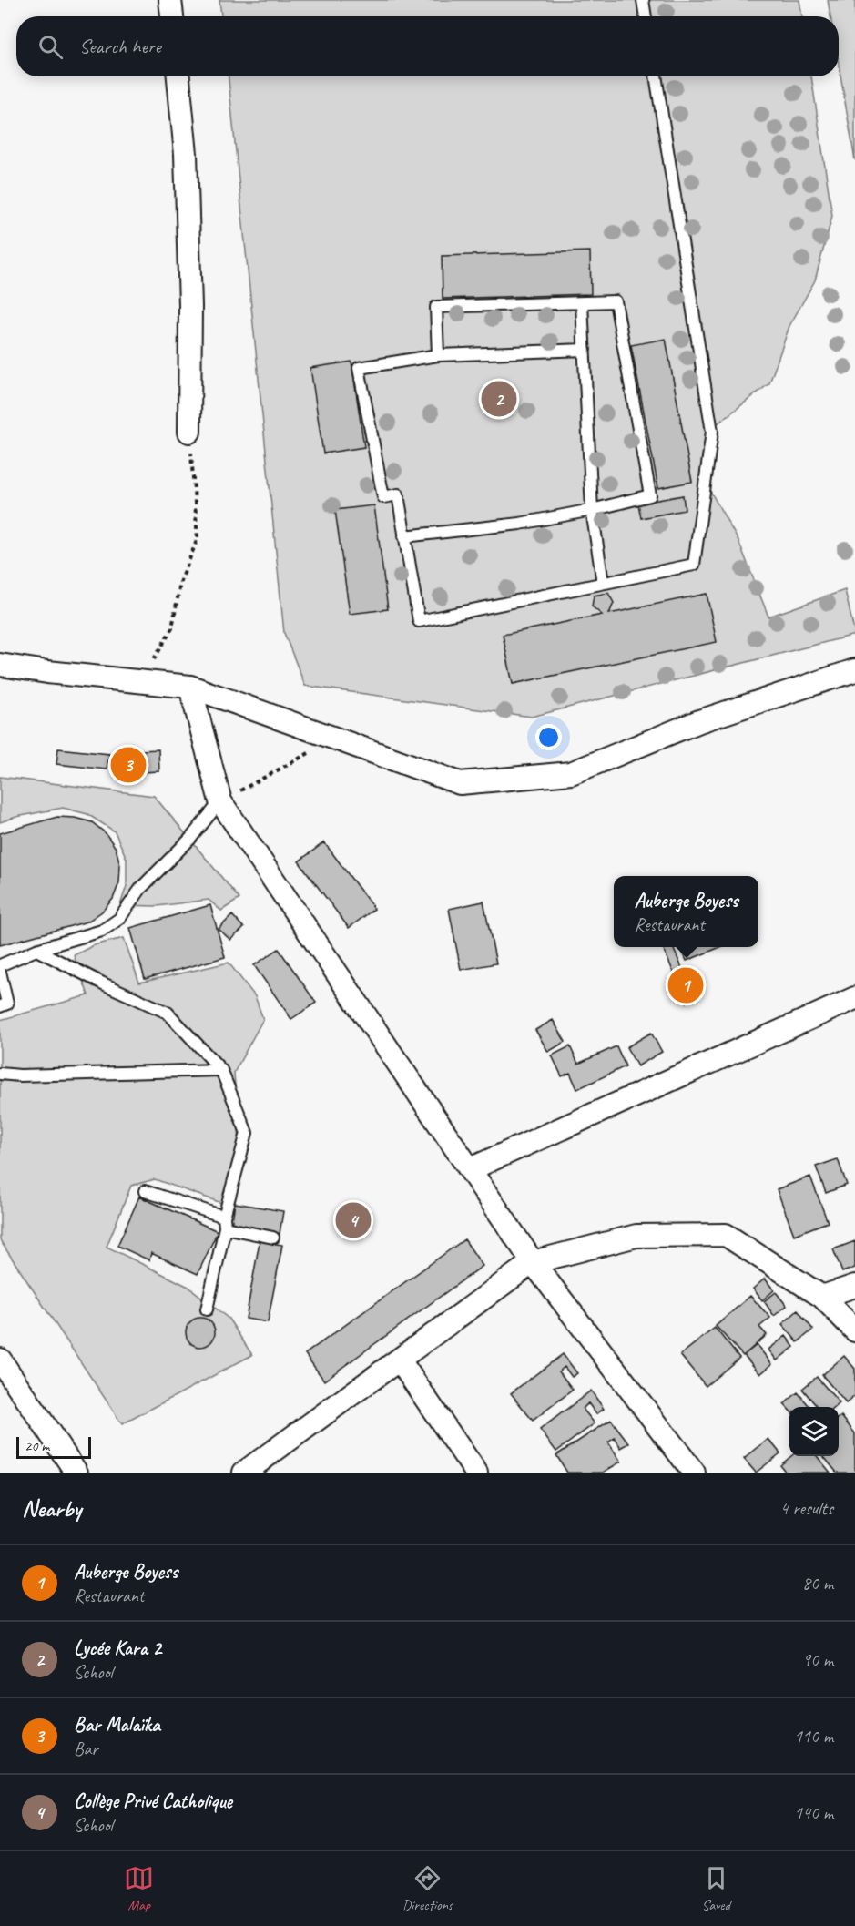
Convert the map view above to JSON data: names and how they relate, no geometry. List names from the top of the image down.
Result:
{
  "scale_bar": "20 m",
  "page": {
    "search": "Search here",
    "pins": [
      "2",
      "3",
      "1",
      "4"
    ],
    "popup": ["Auberge Boyess", "Restaurant"],
    "scale": "20 m",
    "heading": ["Nearby", "4 results"],
    "list": [
      {
        "mark": "1",
        "name": "Auberge Boyess",
        "note": "Restaurant",
        "value": "80 m"
      },
      {
        "mark": "2",
        "name": "Lycée Kara 2",
        "note": "School",
        "value": "90 m"
      },
      {
        "mark": "3",
        "name": "Bar Malaïka",
        "note": "Bar",
        "value": "110 m"
      },
      {
        "mark": "4",
        "name": "Collège Privé Catholique",
        "note": "School",
        "value": "140 m"
      }
    ],
    "nav": ["Map", "Directions", "Saved"]
  }
}
